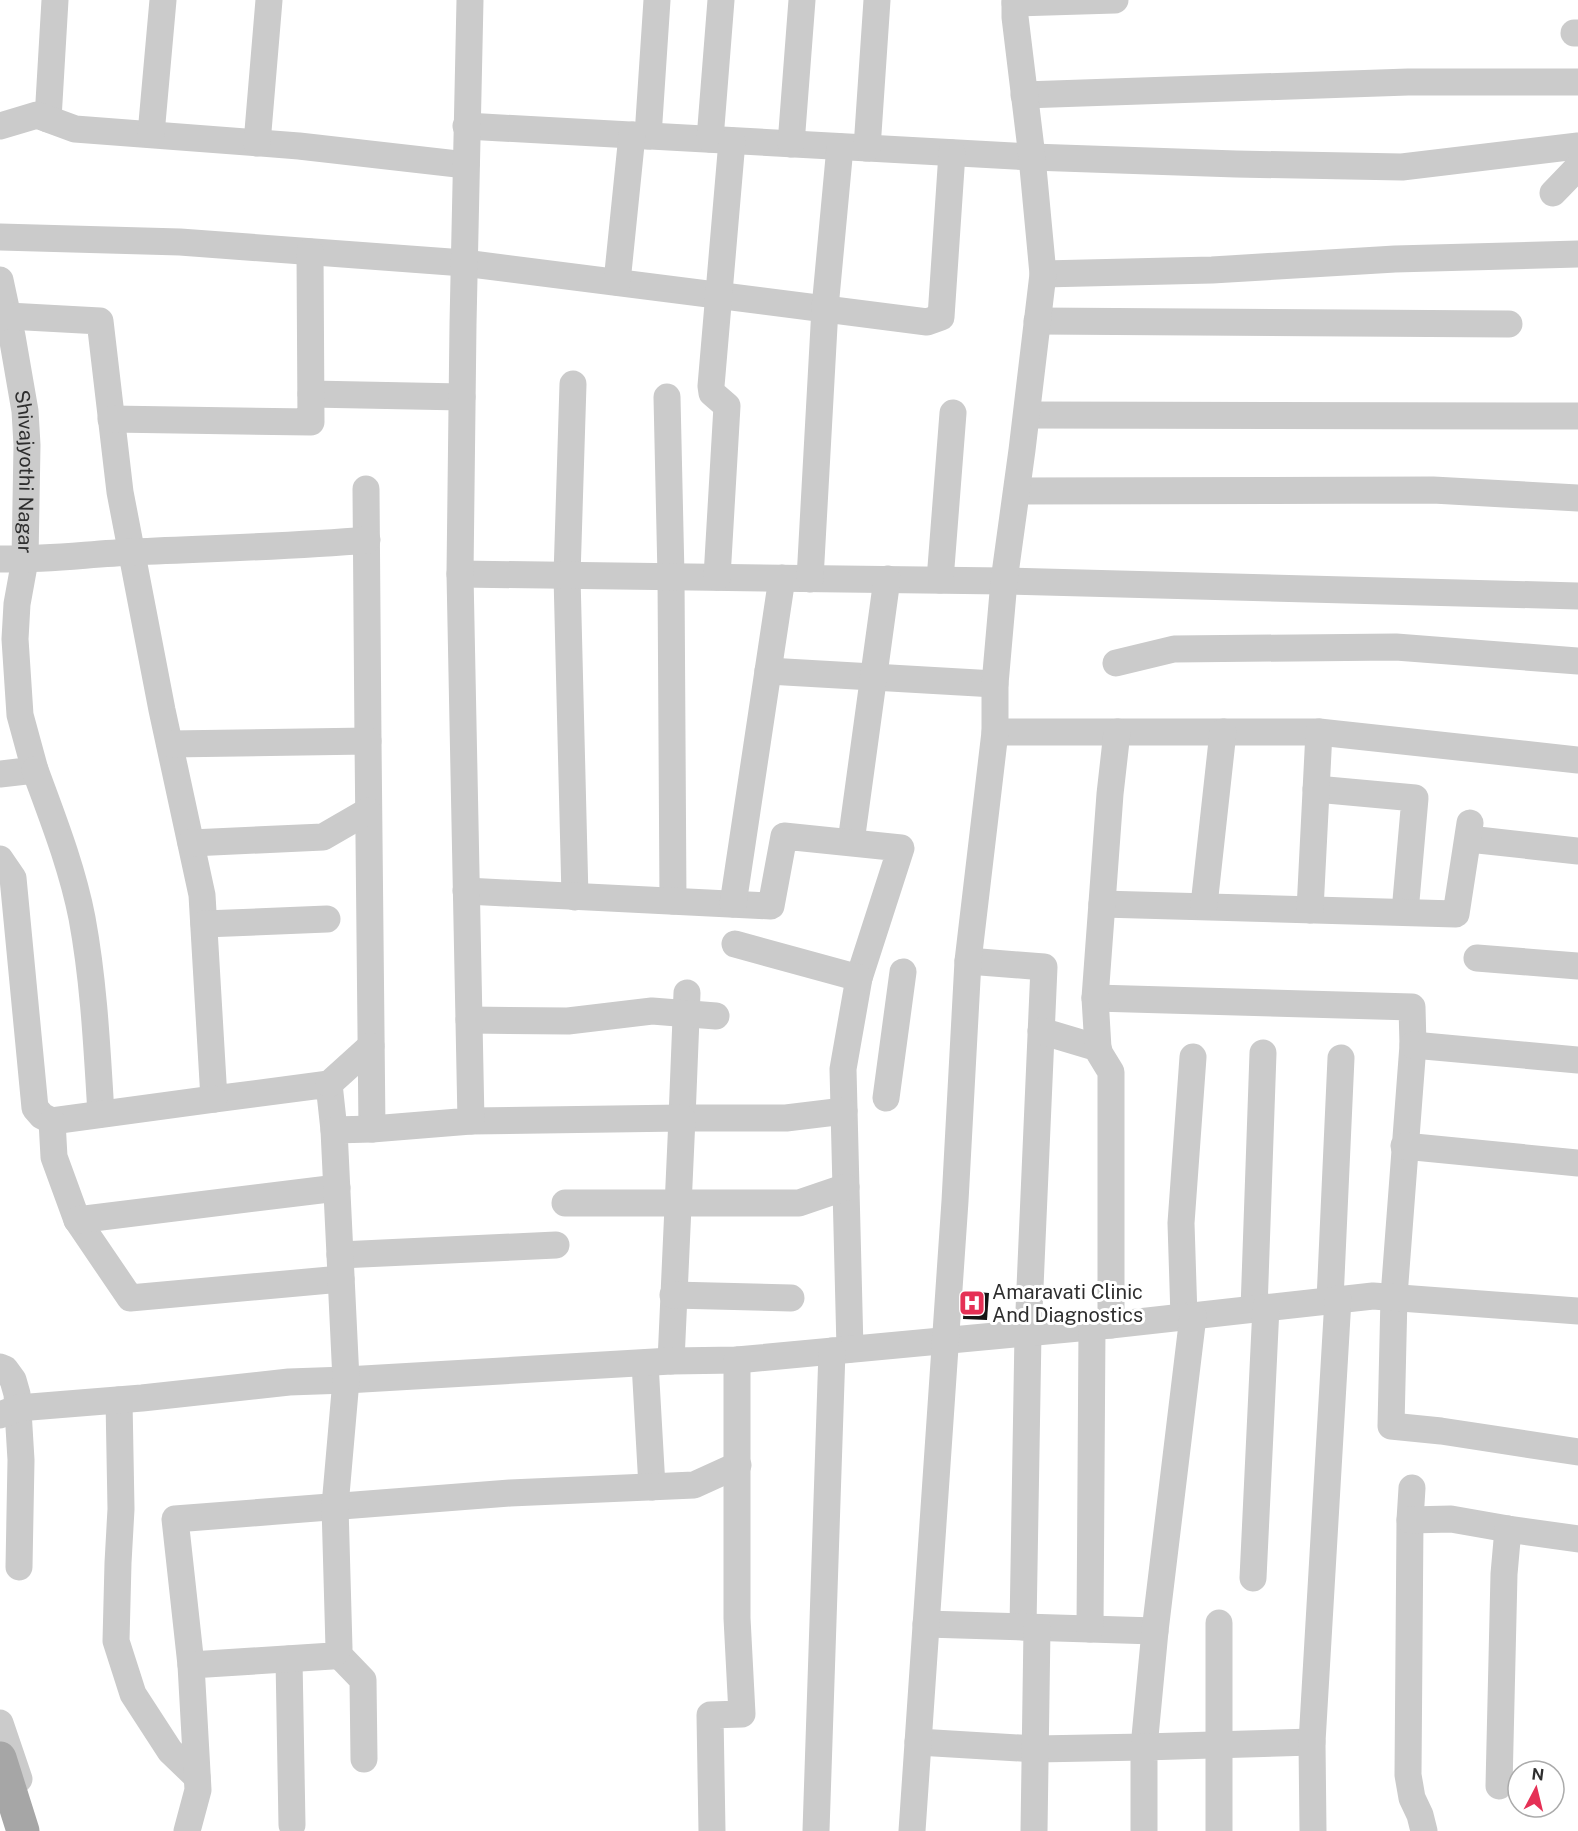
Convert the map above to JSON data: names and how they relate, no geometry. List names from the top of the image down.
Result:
{
  "streets": {
    "street": ["Shivajyothi Nagar"]
  },
  "places": {
    "hospital": ["Amaravati Clinic And Diagnostics"]
  },
  "north": "top"
}
